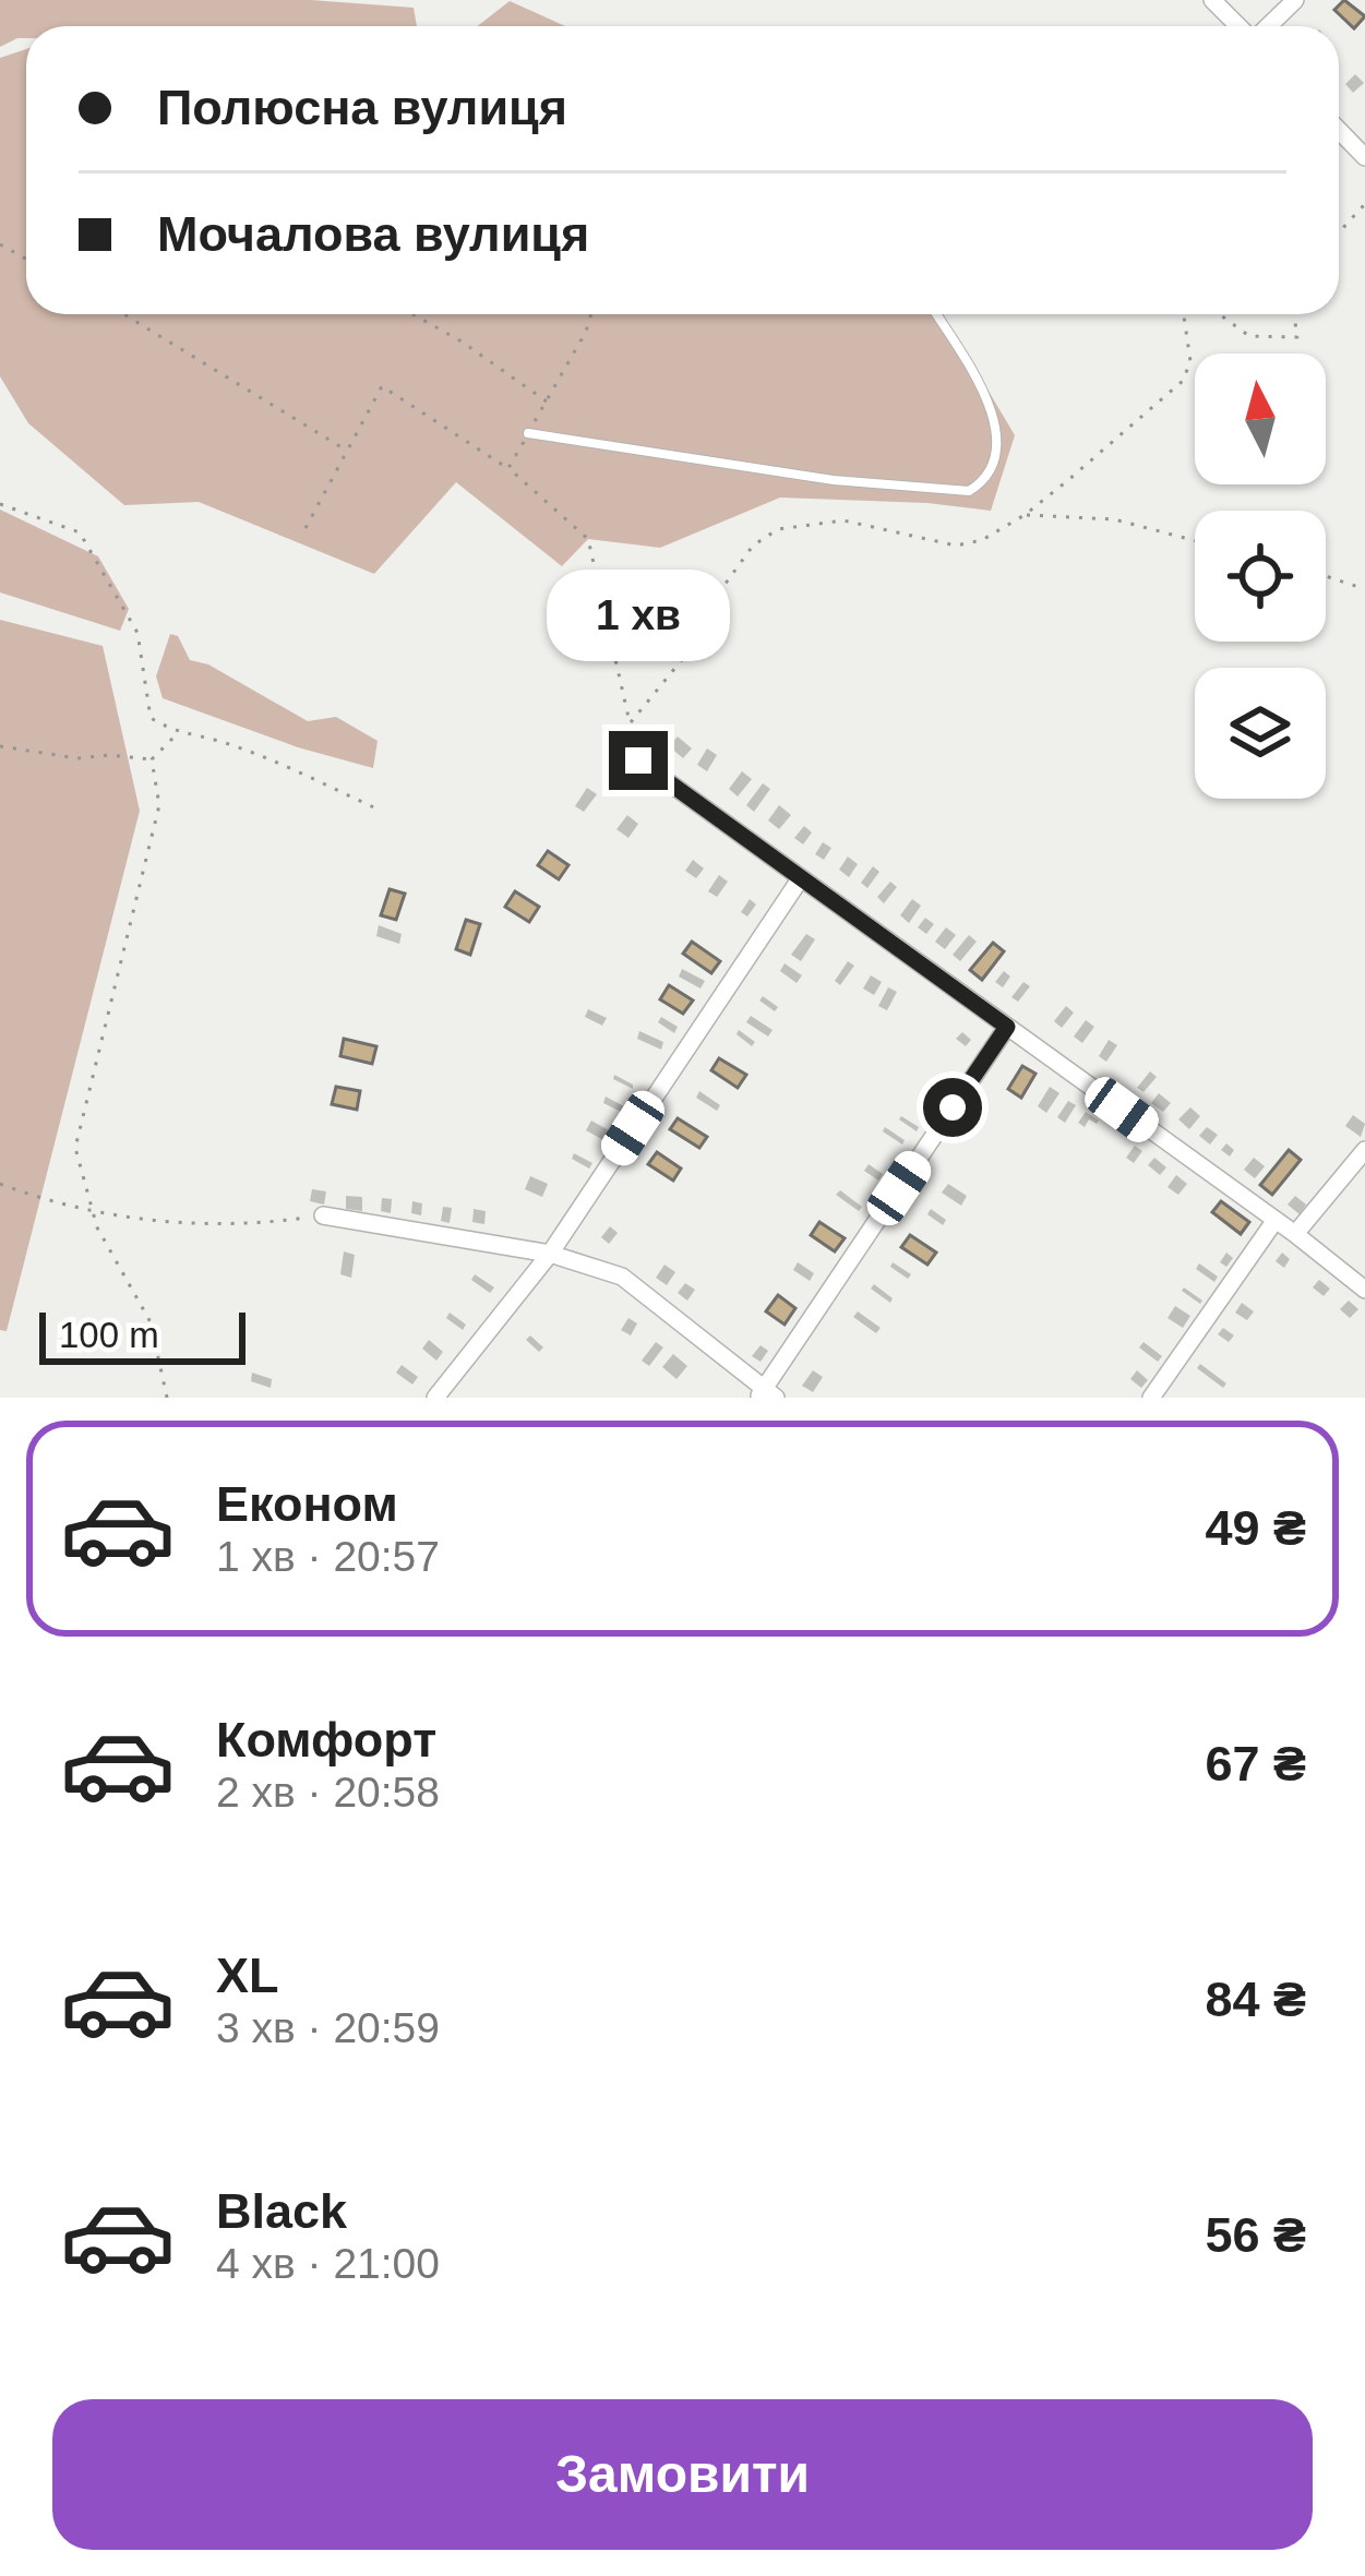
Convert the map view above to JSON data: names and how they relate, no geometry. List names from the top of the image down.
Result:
{
  "scale_bar": "100 m",
  "north": "top",
  "page": {
    "banner": ["Полюсна вулиця", "Мочалова вулиця"],
    "bubble": "1 хв",
    "scale": "100 m",
    "list": [
      {
        "name": "Економ",
        "note": "1 хв · 20:57",
        "value": "49 ₴"
      },
      {
        "name": "Комфорт",
        "note": "2 хв · 20:58",
        "value": "67 ₴"
      },
      {
        "name": "XL",
        "note": "3 хв · 20:59",
        "value": "84 ₴"
      },
      {
        "name": "Black",
        "note": "4 хв · 21:00",
        "value": "56 ₴"
      }
    ],
    "buttons": "Замовити"
  }
}
